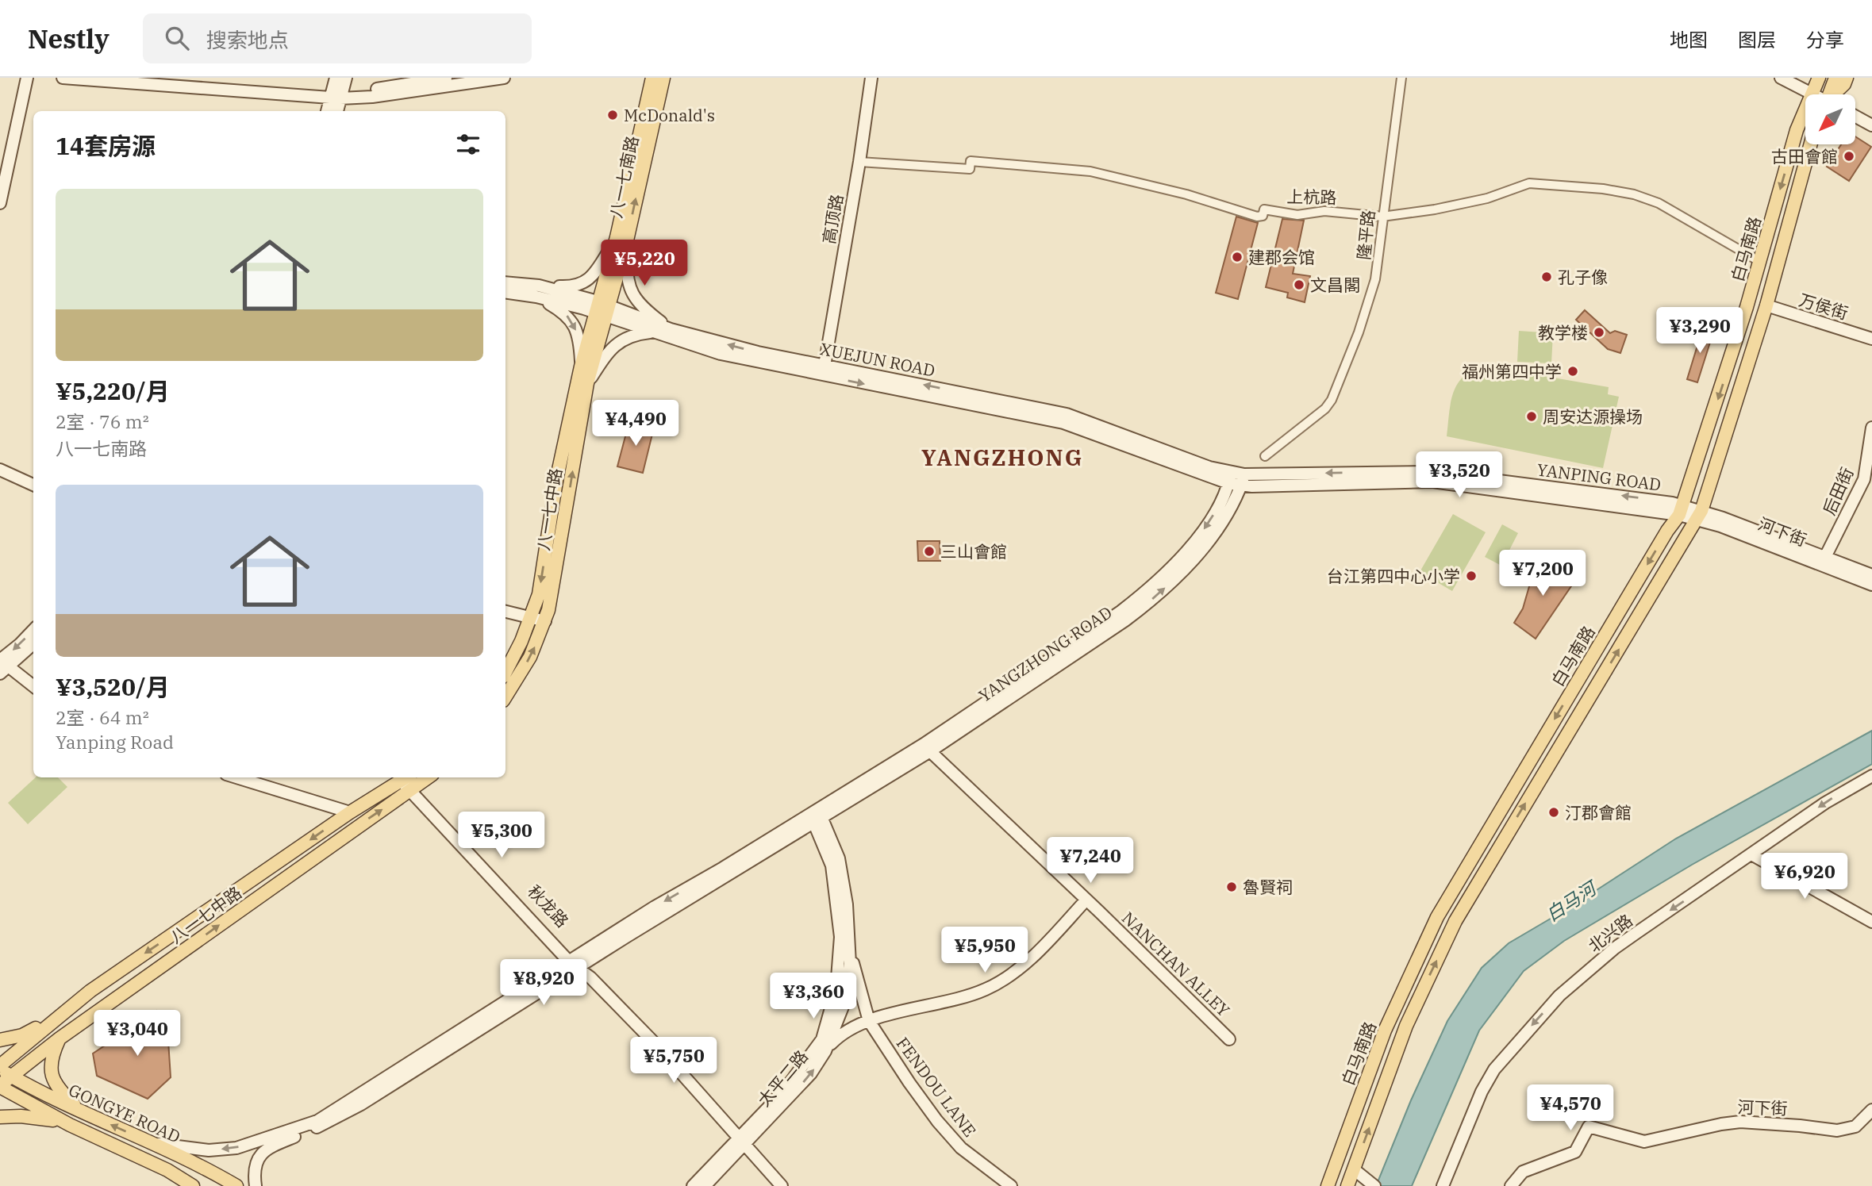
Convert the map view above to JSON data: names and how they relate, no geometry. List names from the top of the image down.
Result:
{
  "streets": {
    "main road": [
      "八一七南路",
      "白马南路",
      "八一七中路",
      "GONGYE ROAD"
    ],
    "street": [
      "上杭路",
      "高顶路",
      "隆平路",
      "万侯街",
      "XUEJUN ROAD",
      "YANPING ROAD",
      "后田街",
      "河下街",
      "YANGZHONG ROAD",
      "秋龙路",
      "北兴路",
      "NANCHAN ALLEY",
      "太平二路",
      "FENDOU LANE"
    ]
  },
  "crossings": [
    ["八一七南路", "XUEJUN ROAD"],
    ["八一七南路", "八一七中路"],
    ["上杭路", "高顶路"],
    ["上杭路", "隆平路"],
    ["上杭路", "白马南路"],
    ["高顶路", "XUEJUN ROAD"],
    ["白马南路", "YANPING ROAD"],
    ["白马南路", "河下街"],
    ["XUEJUN ROAD", "YANPING ROAD"],
    ["XUEJUN ROAD", "八一七中路"],
    ["XUEJUN ROAD", "YANGZHONG ROAD"],
    ["YANPING ROAD", "河下街"],
    ["YANPING ROAD", "YANGZHONG ROAD"],
    ["后田街", "河下街"],
    ["八一七中路", "秋龙路"],
    ["八一七中路", "GONGYE ROAD"],
    ["YANGZHONG ROAD", "NANCHAN ALLEY"],
    ["YANGZHONG ROAD", "太平二路"],
    ["秋龙路", "太平二路"],
    ["太平二路", "FENDOU LANE"]
  ],
  "one_way": ["北兴路"],
  "districts": ["YANGZHONG"],
  "water": ["白马河"],
  "places": [
    "McDonald's",
    "古田會館",
    "建郡会馆",
    "孔子像",
    "文昌閣",
    "教学楼",
    "福州第四中学",
    "周安达源操场",
    "三山會館",
    "台江第四中心小学",
    "汀郡會館",
    "魯賢祠"
  ],
  "north": "bottom left",
  "page": {
    "header": "Nestly",
    "search": "搜索地点",
    "nav": ["地图", "图层", "分享"],
    "heading": "14套房源",
    "list": [
      {
        "name": "¥5,220/月",
        "note": "2室 · 76 m² · 八一七南路"
      },
      {
        "name": "¥3,520/月",
        "note": "2室 · 64 m² · Yanping Road"
      }
    ],
    "price": [
      "¥5,220",
      "¥3,290",
      "¥4,490",
      "¥3,520",
      "¥7,200",
      "¥5,300",
      "¥7,240",
      "¥6,920",
      "¥5,950",
      "¥8,920",
      "¥3,360",
      "¥3,040",
      "¥5,750",
      "¥4,570"
    ]
  }
}
